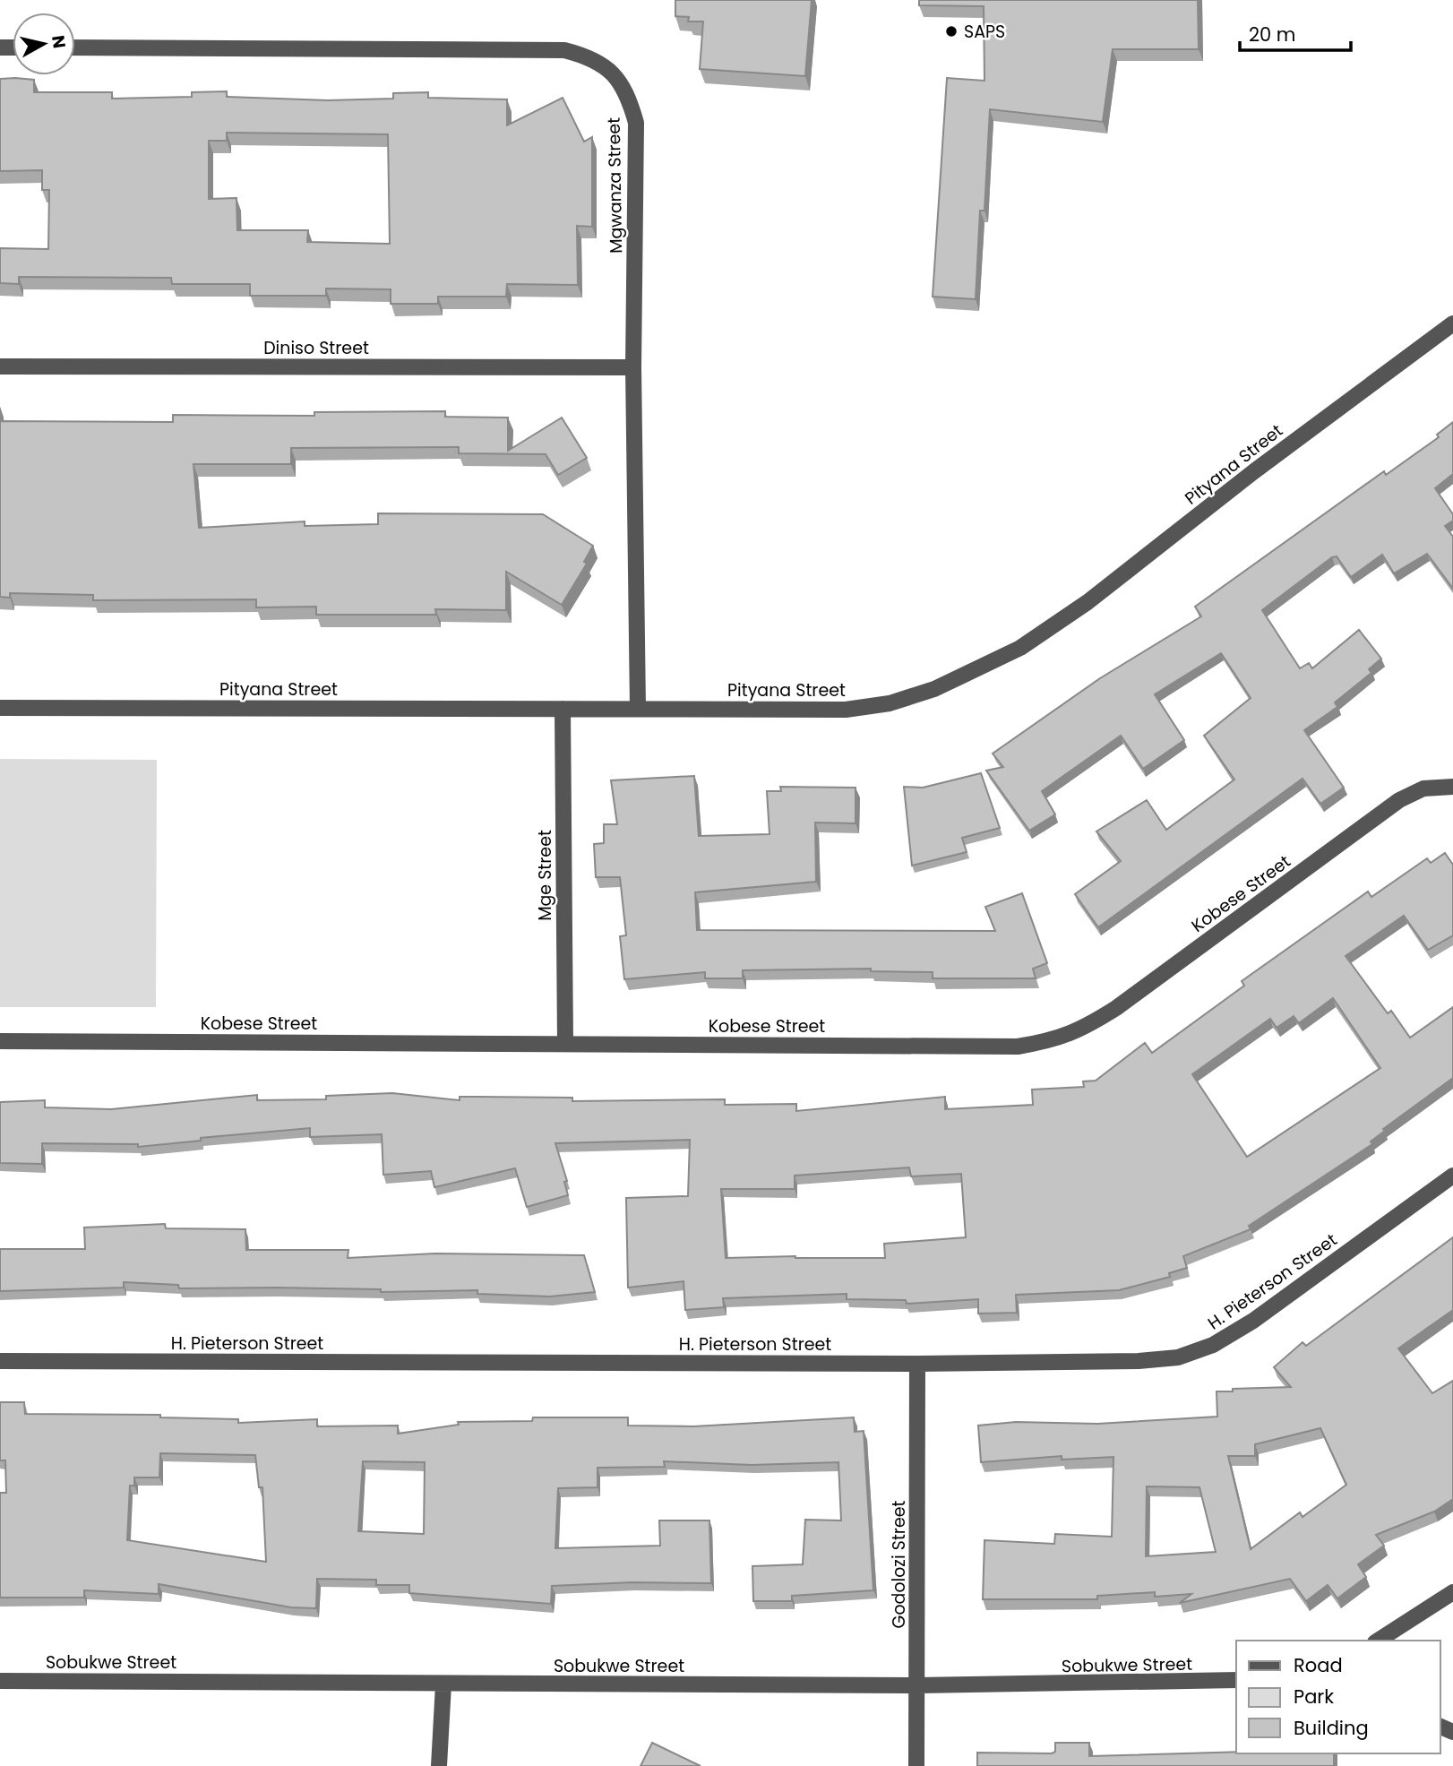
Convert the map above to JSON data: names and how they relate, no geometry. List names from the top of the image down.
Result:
{
  "streets": {
    "street": [
      "Mgwanza Street",
      "Diniso Street",
      "Pityana Street",
      "Mge Street",
      "Kobese Street",
      "H. Pieterson Street",
      "Godolozi Street",
      "Sobukwe Street"
    ]
  },
  "crossings": [
    ["Mgwanza Street", "Diniso Street"],
    ["Mgwanza Street", "Pityana Street"],
    ["Pityana Street", "Mge Street"],
    ["Mge Street", "Kobese Street"],
    ["H. Pieterson Street", "Godolozi Street"],
    ["Godolozi Street", "Sobukwe Street"]
  ],
  "places": ["SAPS"],
  "legend": ["Road", "Park", "Building"],
  "scale_bar": "20 m",
  "north": "right"
}
